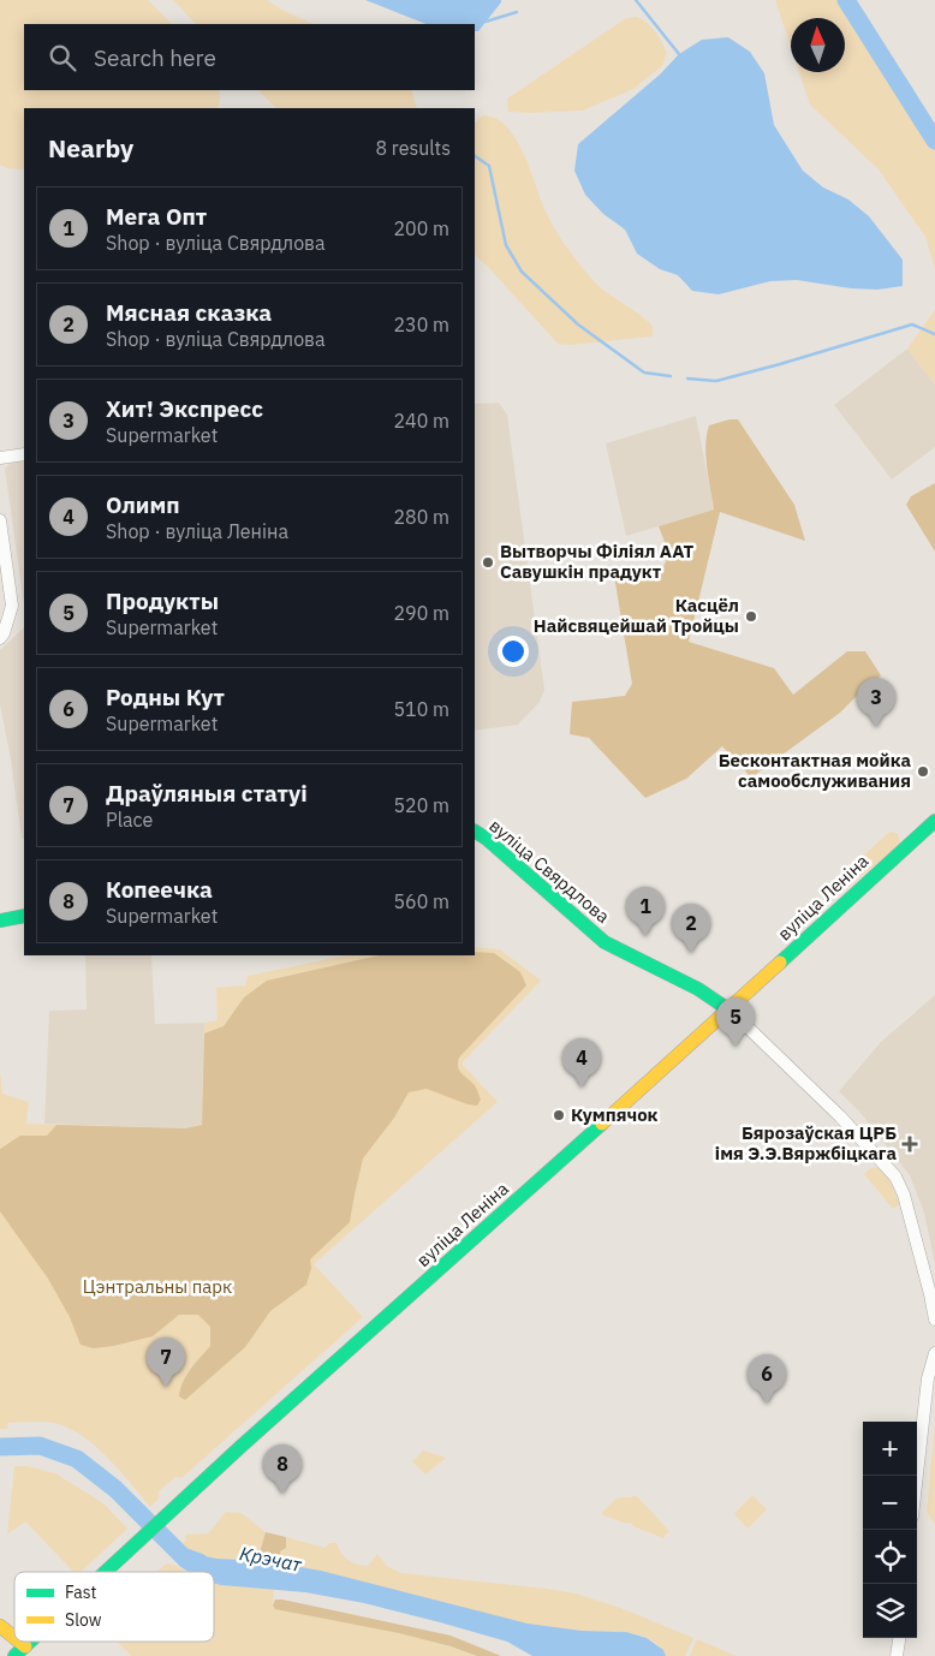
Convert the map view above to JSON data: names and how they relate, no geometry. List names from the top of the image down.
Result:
{
  "streets": {
    "main road": ["вуліца Свярдлова", "вуліца Леніна"]
  },
  "crossings": [
    ["вуліца Свярдлова", "вуліца Леніна"]
  ],
  "water": ["Крэчат"],
  "parks": ["Цэнтральны парк"],
  "places": {
    "other": [
      "Вытворчы Філіял ААТ Савушкін прадукт",
      "Касцёл Найсвяцейшай Тройцы",
      "Бесконтактная мойка самообслуживания",
      "Кумпячок"
    ],
    "health": ["Бярозаўская ЦРБ імя Э.Э.Вяржбіцкага"]
  },
  "legend": ["Fast", "Slow"],
  "north": "top",
  "page": {
    "search": "Search here",
    "heading": ["Nearby", "8 results"],
    "list": [
      {
        "mark": "1",
        "name": "Мега Опт",
        "note": "Shop · вуліца Свярдлова",
        "value": "200 m"
      },
      {
        "mark": "2",
        "name": "Мясная сказка",
        "note": "Shop · вуліца Свярдлова",
        "value": "230 m"
      },
      {
        "mark": "3",
        "name": "Хит! Экспресс",
        "note": "Supermarket",
        "value": "240 m"
      },
      {
        "mark": "4",
        "name": "Олимп",
        "note": "Shop · вуліца Леніна",
        "value": "280 m"
      },
      {
        "mark": "5",
        "name": "Продукты",
        "note": "Supermarket",
        "value": "290 m"
      },
      {
        "mark": "6",
        "name": "Родны Кут",
        "note": "Supermarket",
        "value": "510 m"
      },
      {
        "mark": "7",
        "name": "Драўляныя статуі",
        "note": "Place",
        "value": "520 m"
      },
      {
        "mark": "8",
        "name": "Копеечка",
        "note": "Supermarket",
        "value": "560 m"
      }
    ],
    "pins": [
      "3",
      "1",
      "2",
      "5",
      "4",
      "7",
      "6",
      "8"
    ],
    "map_buttons": ["+", "−"]
  }
}
